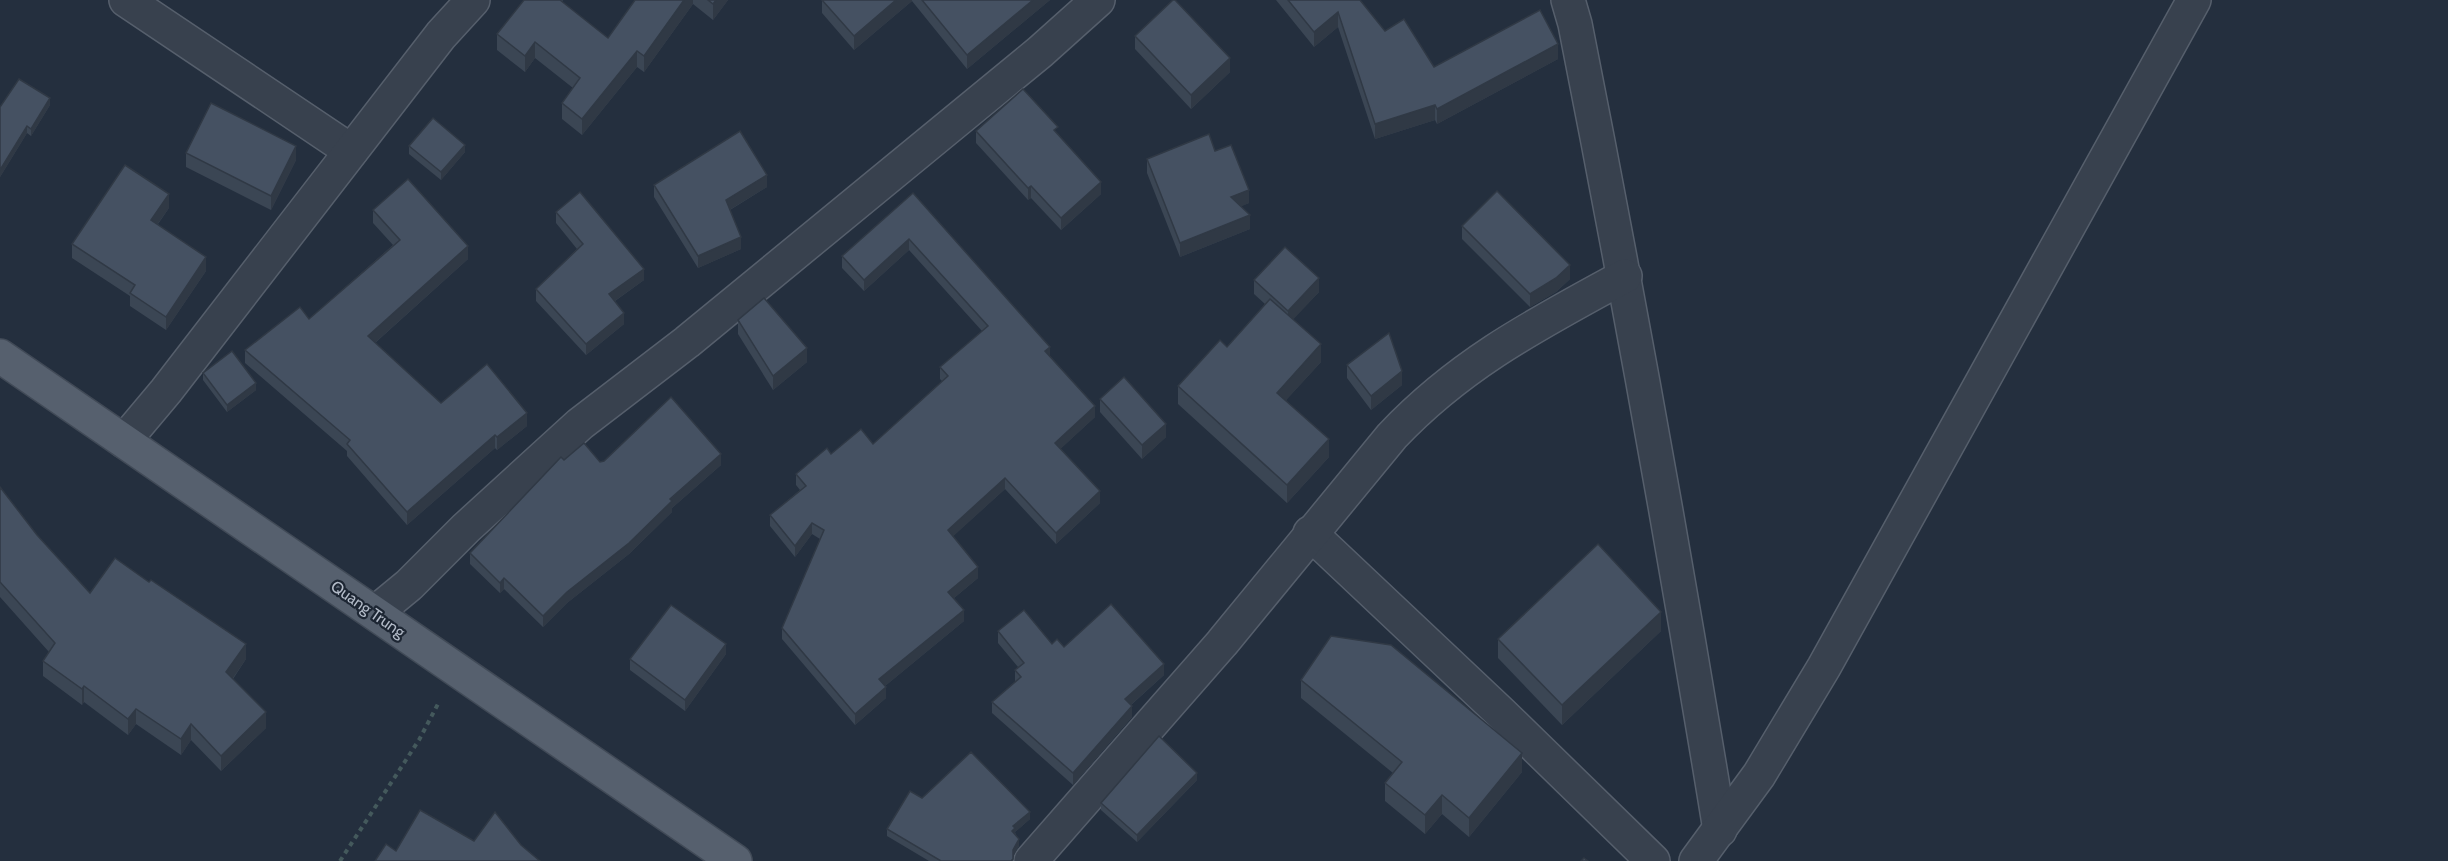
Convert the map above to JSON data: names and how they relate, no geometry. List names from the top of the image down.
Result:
{
  "streets": {
    "main road": ["Quang Trung"]
  }
}
